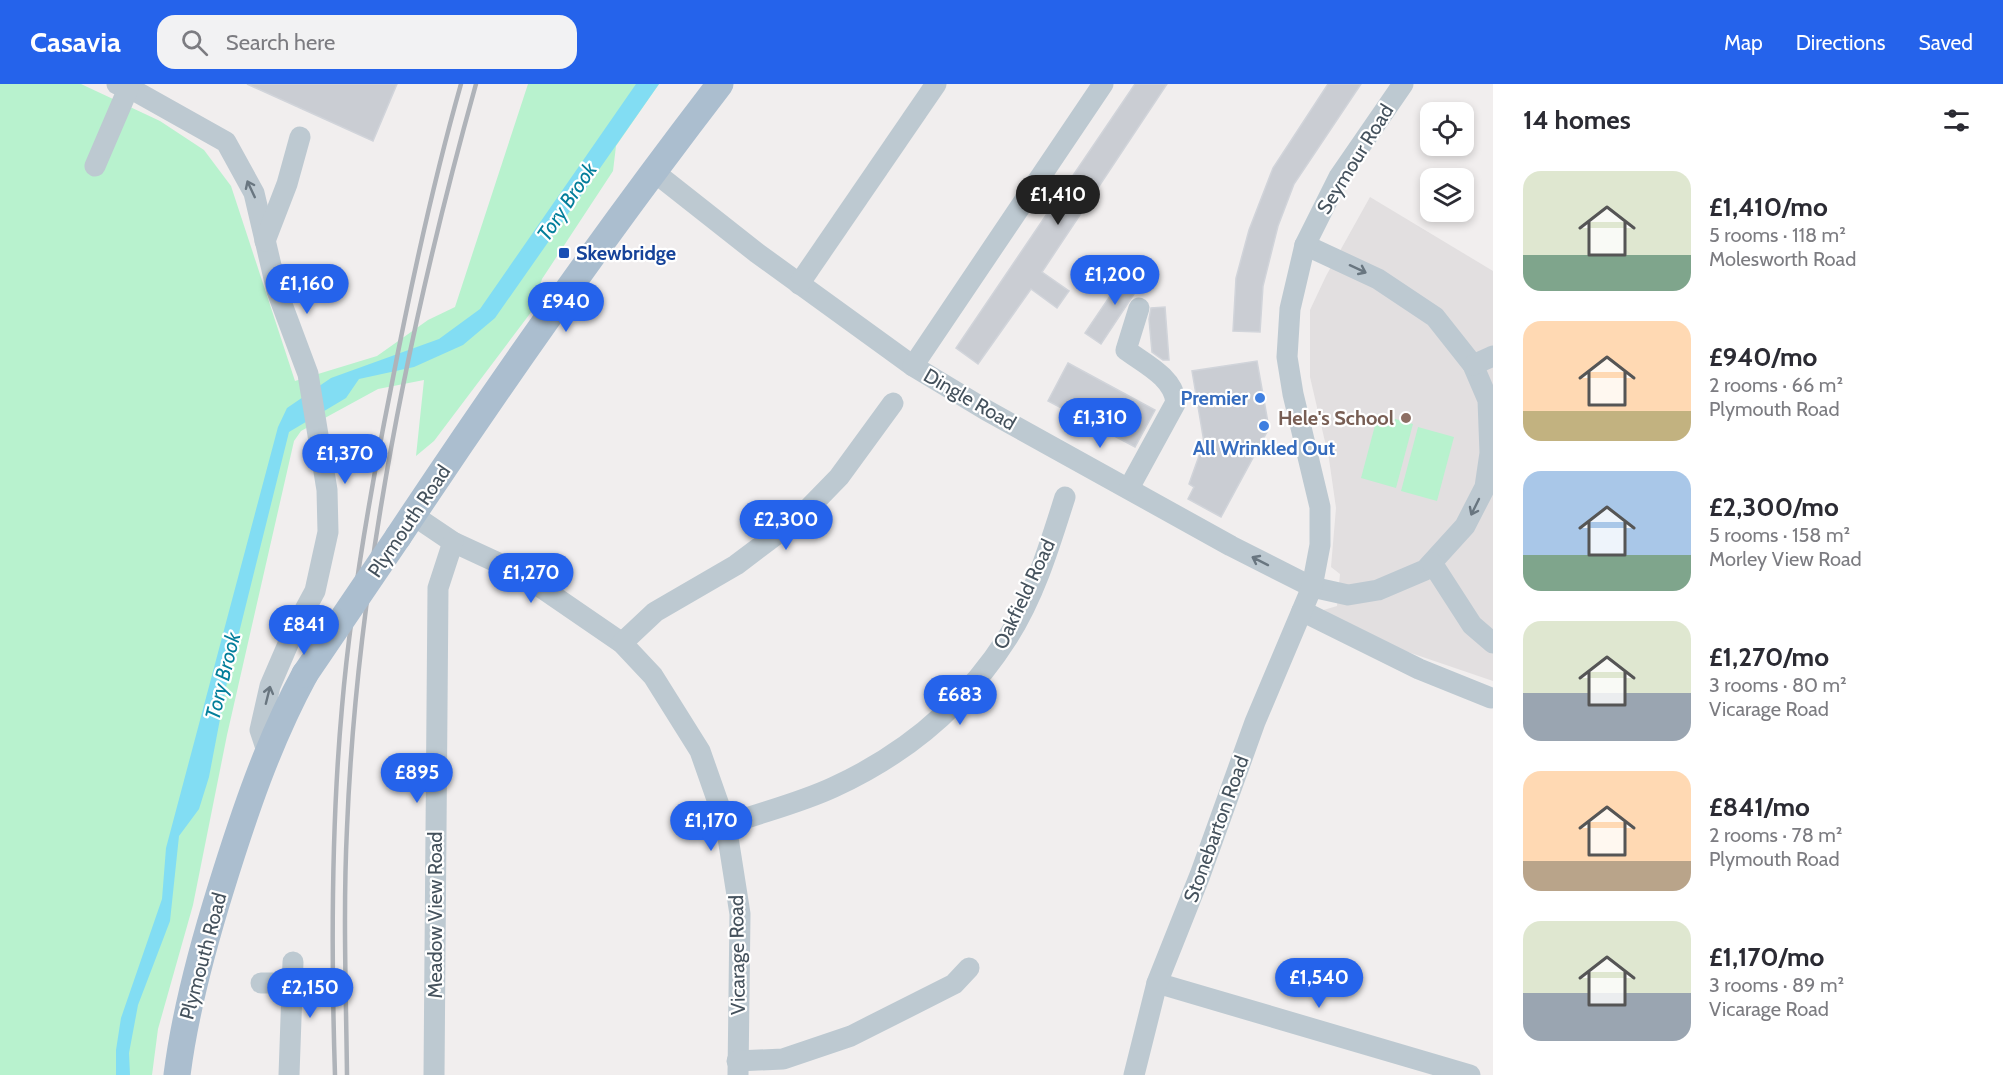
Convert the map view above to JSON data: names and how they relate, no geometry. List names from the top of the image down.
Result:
{
  "streets": {
    "main road": ["Plymouth Road"],
    "street": [
      "Seymour Road",
      "Dingle Road",
      "Oakfield Road",
      "Stonebarton Road",
      "Meadow View Road",
      "Vicarage Road"
    ]
  },
  "crossings": [
    ["Seymour Road", "Dingle Road"],
    ["Seymour Road", "Stonebarton Road"],
    ["Dingle Road", "Plymouth Road"],
    ["Dingle Road", "Stonebarton Road"],
    ["Plymouth Road", "Vicarage Road"],
    ["Oakfield Road", "Vicarage Road"],
    ["Meadow View Road", "Vicarage Road"]
  ],
  "water": ["Tory Brook"],
  "places": {
    "transit": ["Skewbridge"],
    "other": ["Premier", "Hele's School", "All Wrinkled Out"]
  },
  "page": {
    "header": "Casavia",
    "search": "Search here",
    "nav": ["Map", "Directions", "Saved"],
    "heading": "14 homes",
    "list": [
      {
        "name": "£1,410/mo",
        "note": "5 rooms · 118 m² · Molesworth Road"
      },
      {
        "name": "£940/mo",
        "note": "2 rooms · 66 m² · Plymouth Road"
      },
      {
        "name": "£2,300/mo",
        "note": "5 rooms · 158 m² · Morley View Road"
      },
      {
        "name": "£1,270/mo",
        "note": "3 rooms · 80 m² · Vicarage Road"
      },
      {
        "name": "£841/mo",
        "note": "2 rooms · 78 m² · Plymouth Road"
      },
      {
        "name": "£1,170/mo",
        "note": "3 rooms · 89 m² · Vicarage Road"
      }
    ],
    "price": [
      "£1,410",
      "£1,200",
      "£1,160",
      "£940",
      "£1,310",
      "£1,370",
      "£2,300",
      "£1,270",
      "£841",
      "£683",
      "£895",
      "£1,170",
      "£1,540",
      "£2,150"
    ]
  }
}
